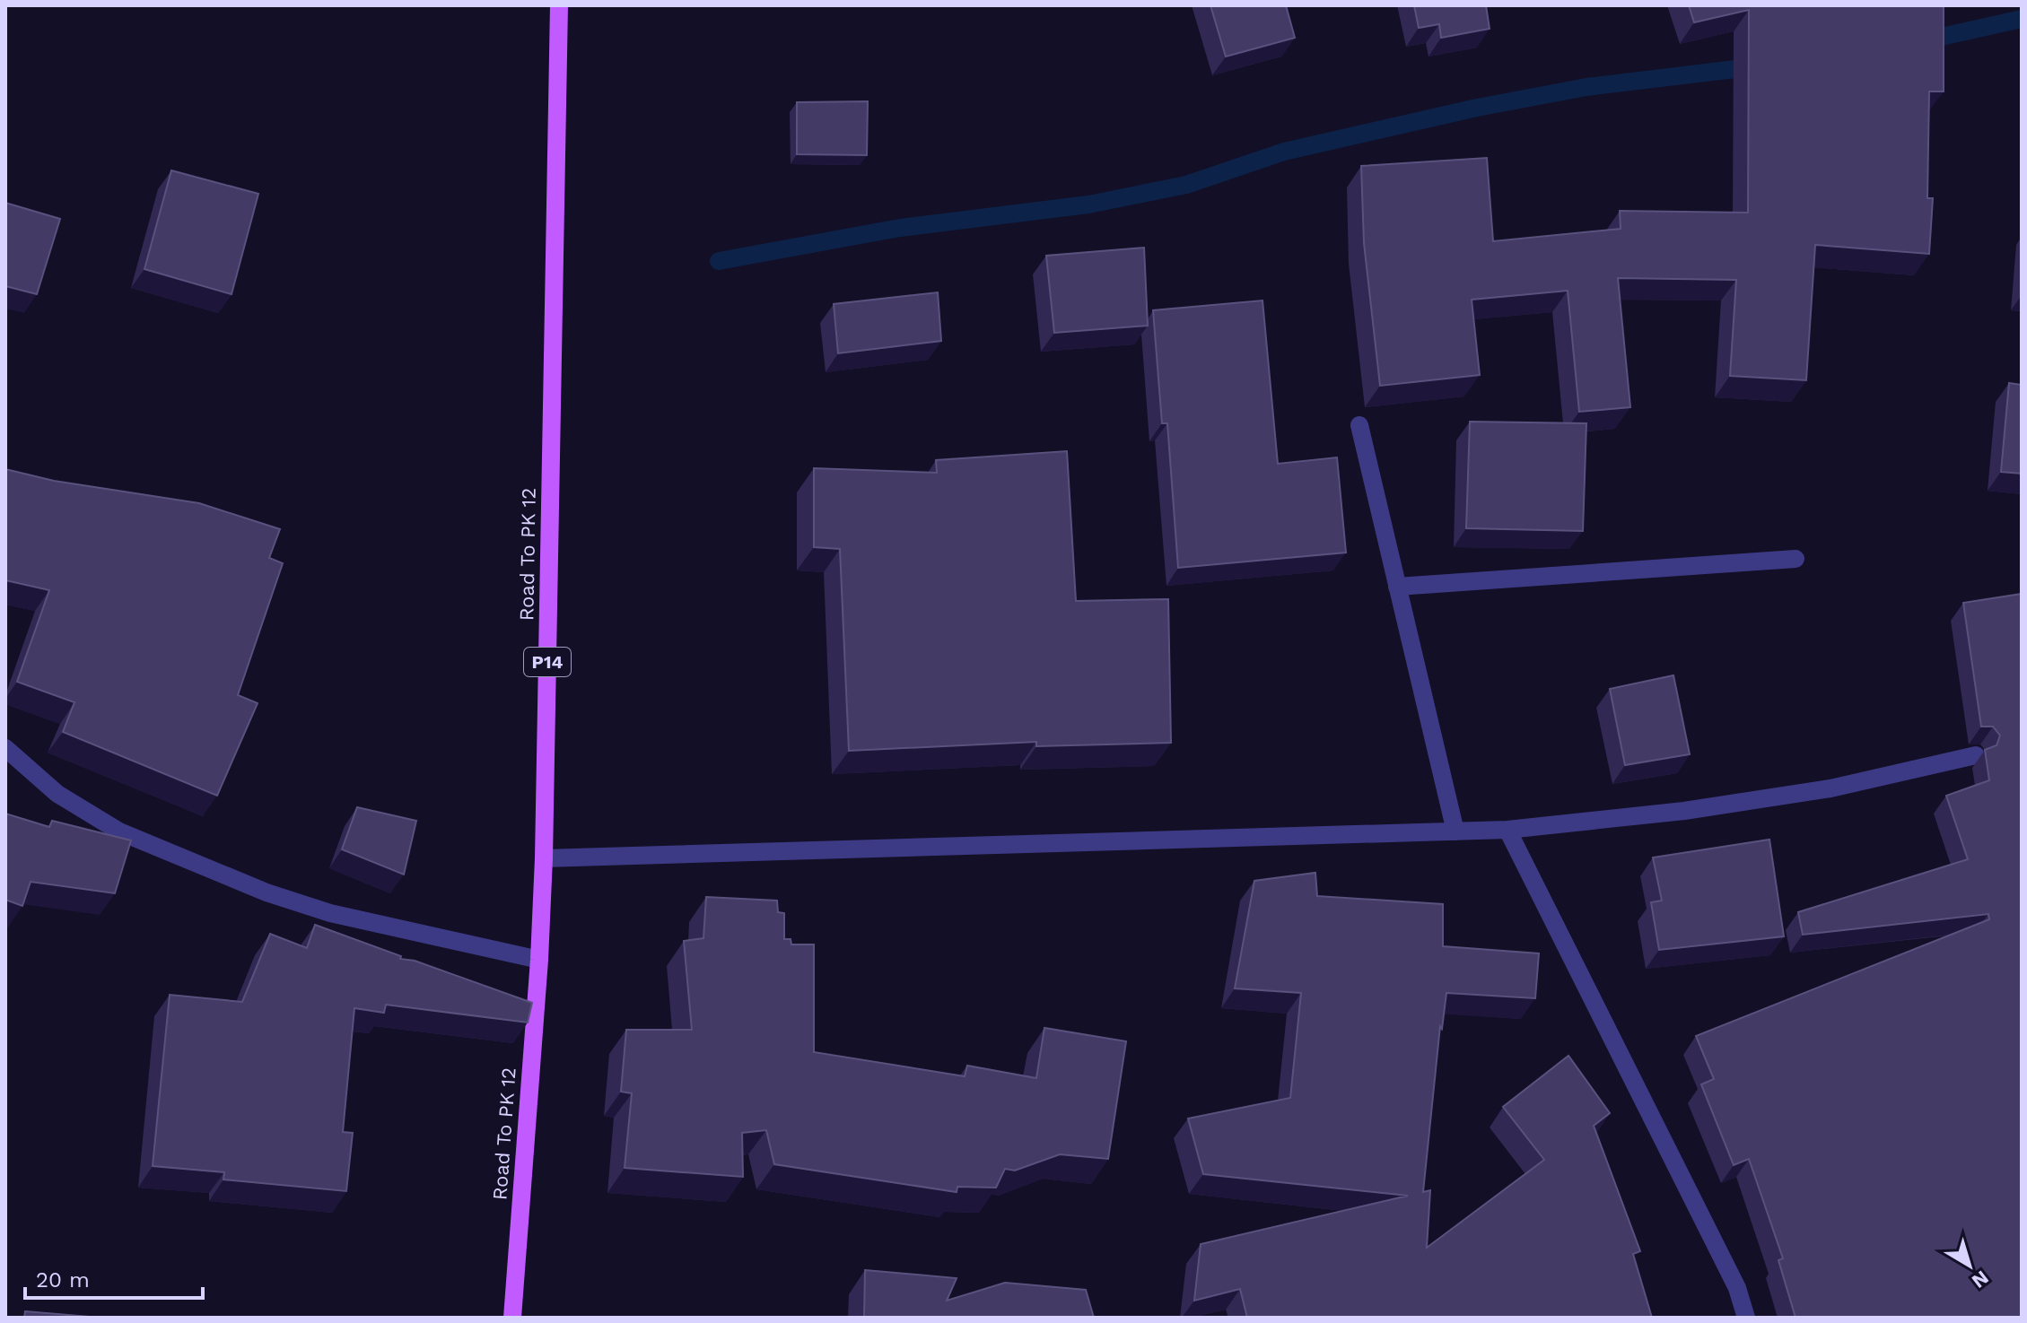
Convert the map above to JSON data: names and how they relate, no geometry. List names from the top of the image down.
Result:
{
  "streets": {
    "main road": ["Road To PK 12", "P14"]
  },
  "scale_bar": "20 m",
  "north": "bottom right"
}
